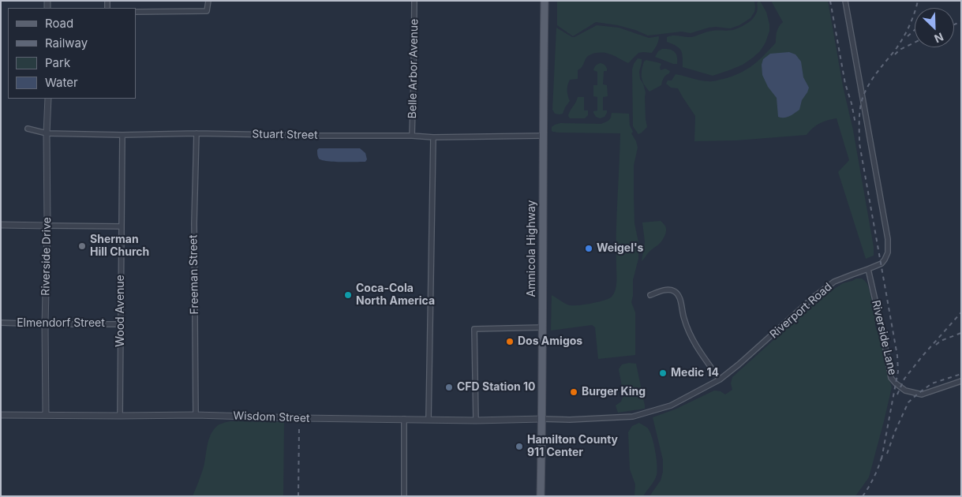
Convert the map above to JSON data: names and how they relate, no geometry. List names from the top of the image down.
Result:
{
  "streets": {
    "main road": ["Amnicola Highway"],
    "street": [
      "Belle Arbor Avenue",
      "Stuart Street",
      "Riverside Drive",
      "Freeman Street",
      "Wood Avenue",
      "Riverport Road",
      "Elmendorf Street",
      "Riverside Lane",
      "Wisdom Street"
    ]
  },
  "crossings": [
    ["Belle Arbor Avenue", "Stuart Street"],
    ["Stuart Street", "Amnicola Highway"],
    ["Stuart Street", "Riverside Drive"],
    ["Stuart Street", "Freeman Street"],
    ["Stuart Street", "Wood Avenue"],
    ["Amnicola Highway", "Riverport Road"],
    ["Amnicola Highway", "Wisdom Street"],
    ["Riverside Drive", "Elmendorf Street"],
    ["Riverside Drive", "Wisdom Street"],
    ["Freeman Street", "Wisdom Street"],
    ["Wood Avenue", "Elmendorf Street"],
    ["Wood Avenue", "Wisdom Street"],
    ["Riverport Road", "Riverside Lane"],
    ["Riverport Road", "Wisdom Street"]
  ],
  "places": [
    "Sherman Hill Church",
    "Weigel's",
    "Coca-Cola North America",
    "Dos Amigos",
    "Medic 14",
    "CFD Station 10",
    "Burger King",
    "Hamilton County 911 Center"
  ],
  "legend": [
    "Road",
    "Railway",
    "Park",
    "Water"
  ],
  "north": "bottom right"
}
